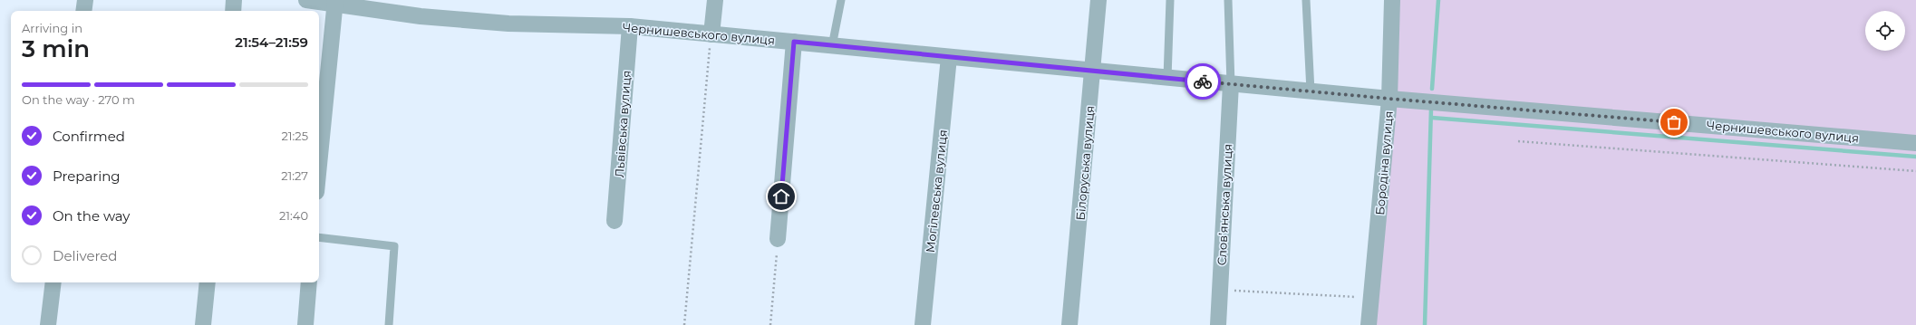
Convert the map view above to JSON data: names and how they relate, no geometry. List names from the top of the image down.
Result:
{
  "streets": {
    "street": [
      "Чернишевського вулиця",
      "Львівська вулиця",
      "Білоруська вулиця",
      "Бородіна вулиця",
      "Могілевська вулиця",
      "Слов’янська вулиця"
    ]
  },
  "crossings": [
    ["Чернишевського вулиця", "Львівська вулиця"],
    ["Чернишевського вулиця", "Білоруська вулиця"],
    ["Чернишевського вулиця", "Бородіна вулиця"],
    ["Чернишевського вулиця", "Могілевська вулиця"],
    ["Чернишевського вулиця", "Слов’янська вулиця"]
  ],
  "page": {
    "heading": ["3 min", "Arriving in", "21:54–21:59"],
    "bar": "On the way · 270 m",
    "list": [
      ["Confirmed", "21:25"],
      ["Preparing", "21:27"],
      ["On the way", "21:40"],
      "Delivered"
    ]
  }
}
